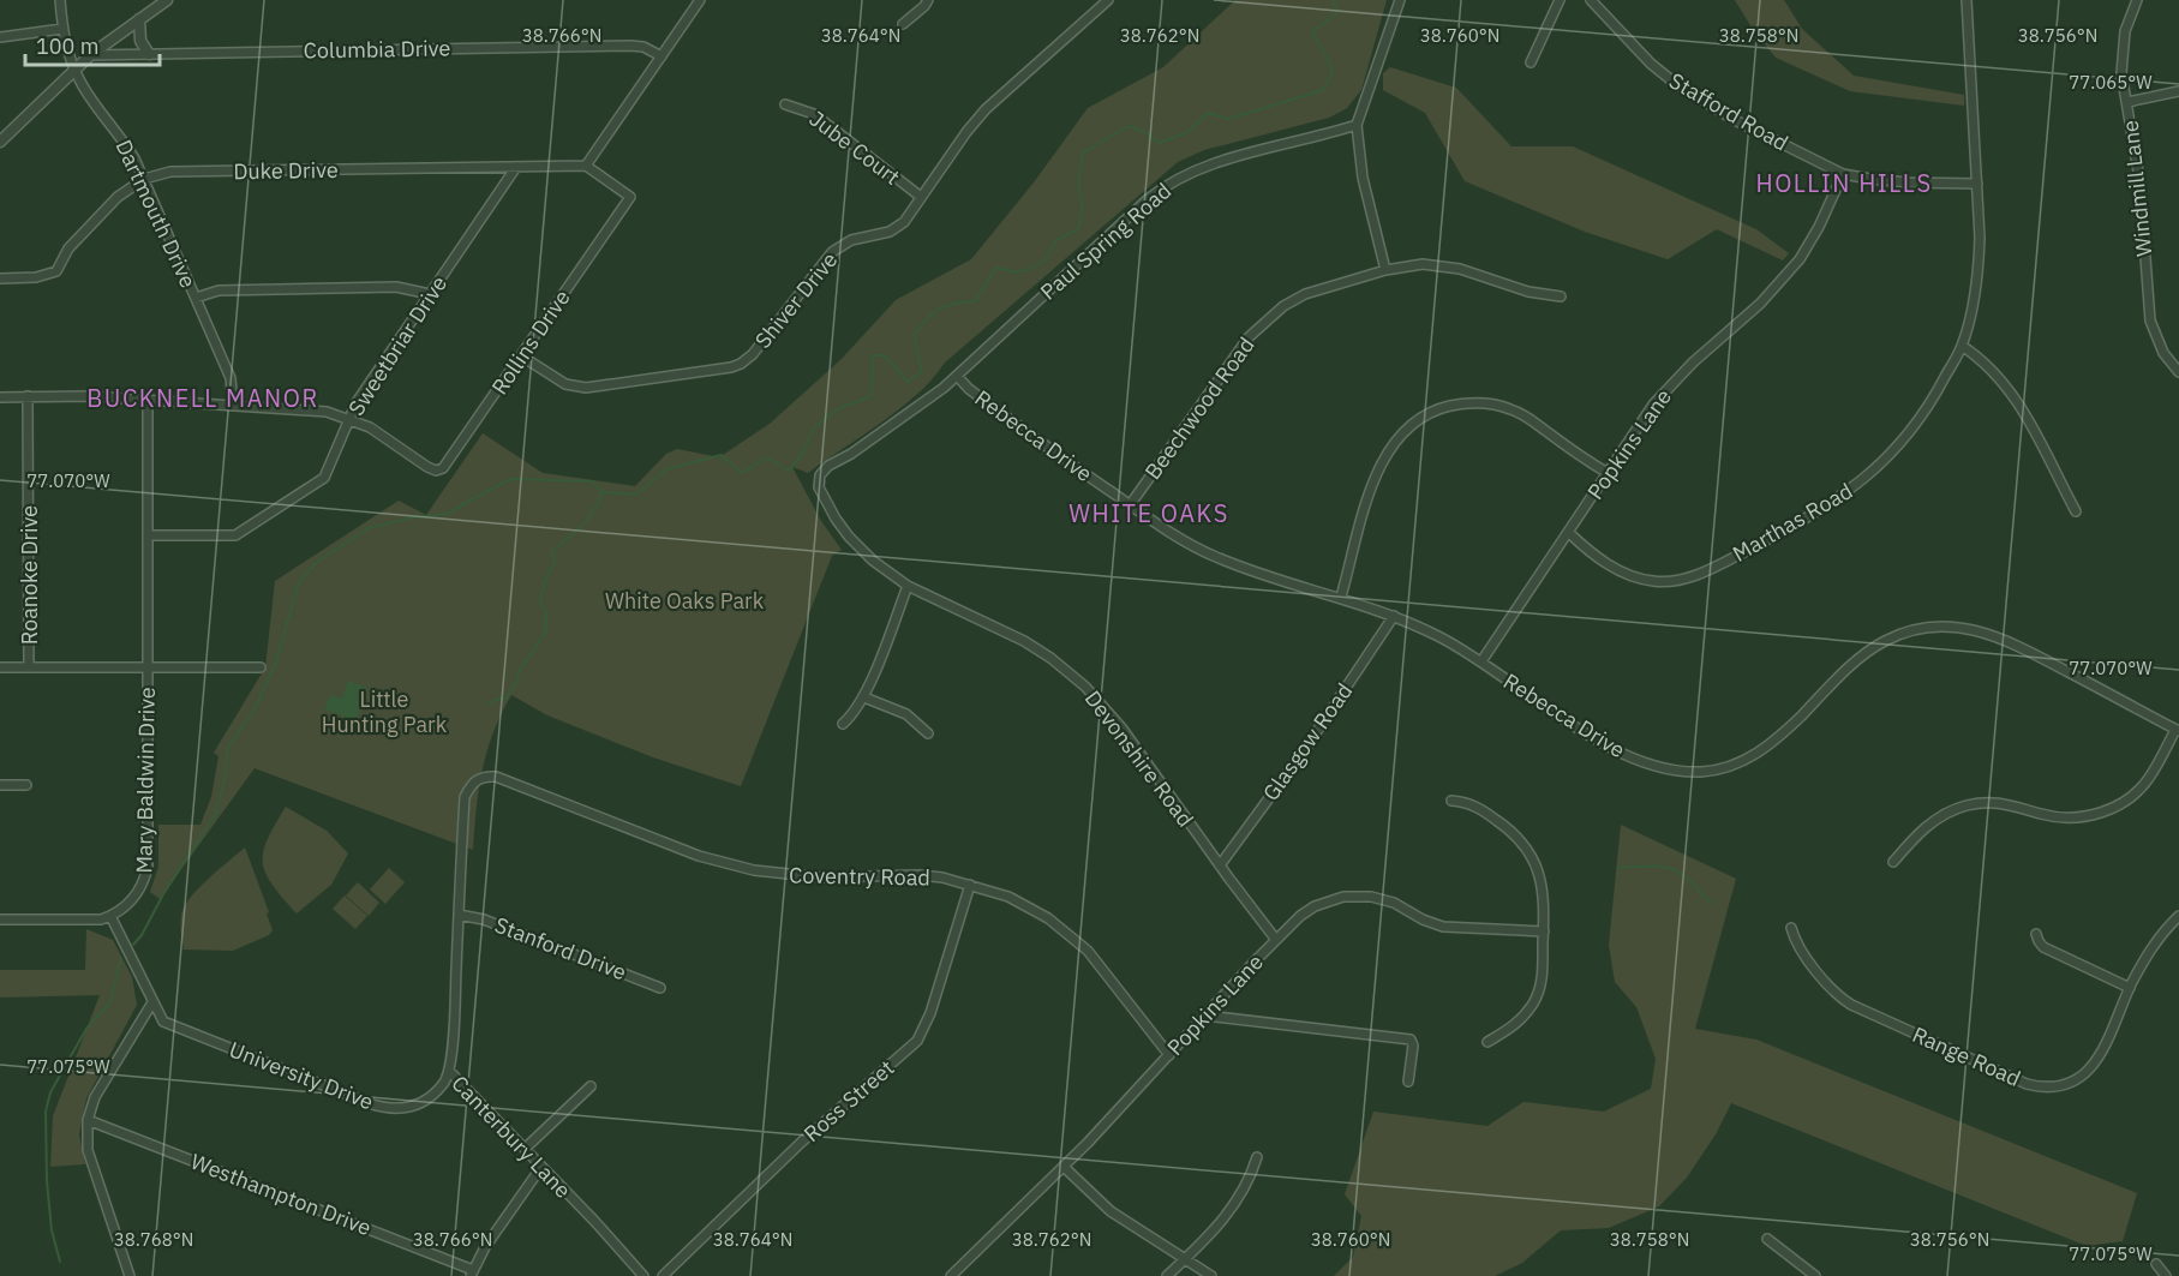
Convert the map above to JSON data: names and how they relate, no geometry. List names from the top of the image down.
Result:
{
  "streets": {
    "street": [
      "Columbia Drive",
      "Stafford Road",
      "Jube Court",
      "Duke Drive",
      "Windmill Lane",
      "Dartmouth Drive",
      "Paul Spring Road",
      "Shiver Drive",
      "Rollins Drive",
      "Sweetbriar Drive",
      "Beechwood Road",
      "Rebecca Drive",
      "Popkins Lane",
      "Marthas Road",
      "Roanoke Drive",
      "Glasgow Road",
      "Devonshire Road",
      "Mary Baldwin Drive",
      "Coventry Road",
      "Stanford Drive",
      "Range Road",
      "University Drive",
      "Ross Street",
      "Canterbury Lane",
      "Westhampton Drive"
    ]
  },
  "crossings": [
    ["Stafford Road", "Popkins Lane"],
    ["Stafford Road", "Marthas Road"],
    ["Jube Court", "Shiver Drive"],
    ["Duke Drive", "Dartmouth Drive"],
    ["Duke Drive", "Rollins Drive"],
    ["Duke Drive", "Sweetbriar Drive"],
    ["Paul Spring Road", "Rebecca Drive"],
    ["Paul Spring Road", "Devonshire Road"],
    ["Shiver Drive", "Rollins Drive"],
    ["Rollins Drive", "Sweetbriar Drive"],
    ["Sweetbriar Drive", "Mary Baldwin Drive"],
    ["Beechwood Road", "Rebecca Drive"],
    ["Rebecca Drive", "Popkins Lane"],
    ["Rebecca Drive", "Glasgow Road"],
    ["Popkins Lane", "Marthas Road"],
    ["Popkins Lane", "Devonshire Road"],
    ["Popkins Lane", "Coventry Road"],
    ["Glasgow Road", "Devonshire Road"],
    ["Coventry Road", "Ross Street"],
    ["Coventry Road", "Canterbury Lane"],
    ["Stanford Drive", "Canterbury Lane"],
    ["University Drive", "Canterbury Lane"]
  ],
  "districts": ["HOLLIN HILLS", "BUCKNELL MANOR", "WHITE OAKS"],
  "parks": ["White Oaks Park", "Little Hunting Park"],
  "scale_bar": "100 m",
  "coordinates": [
    "38.766°N",
    "38.764°N",
    "38.762°N",
    "38.760°N",
    "38.758°N",
    "38.756°N",
    "77.065°W",
    "77.070°W",
    "77.075°W",
    "38.768°N"
  ]
}
